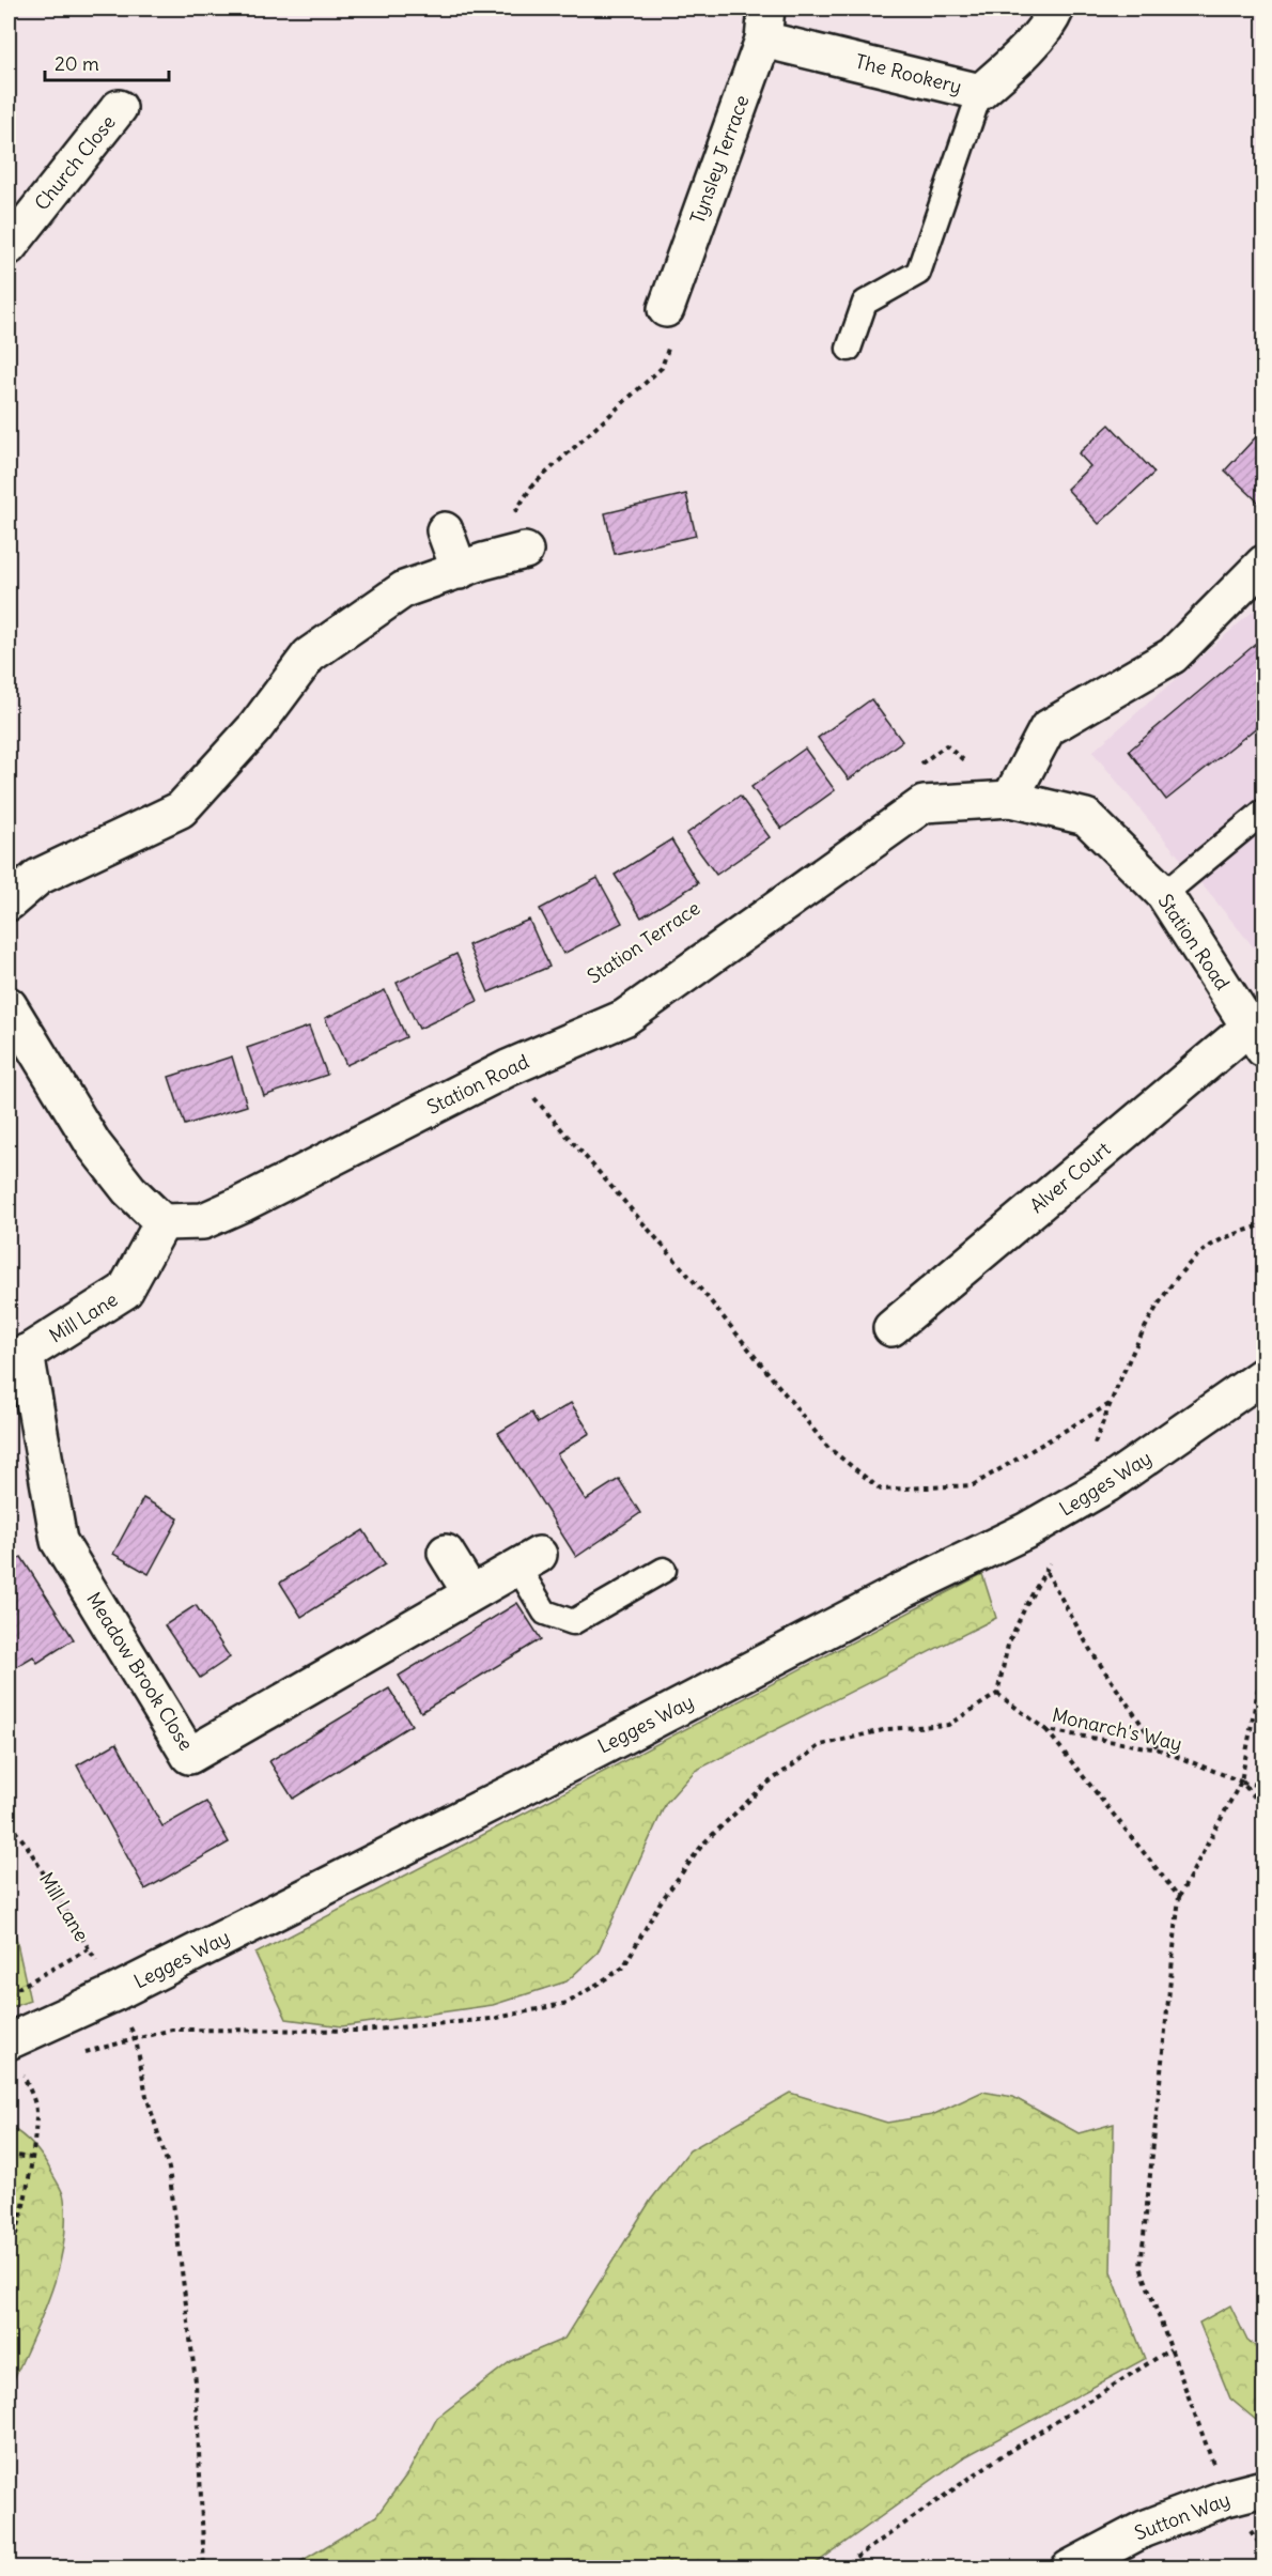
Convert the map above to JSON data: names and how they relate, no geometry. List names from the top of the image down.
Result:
{
  "streets": {
    "street": [
      "The Rookery",
      "Tynsley Terrace",
      "Church Close",
      "Station Road",
      "Alver Court",
      "Mill Lane",
      "Legges Way",
      "Meadow Brook Close",
      "Sutton Way"
    ],
    "path": ["Monarch's Way"]
  },
  "crossings": [
    ["The Rookery", "Tynsley Terrace"],
    ["Station Road", "Alver Court"],
    ["Station Road", "Mill Lane"],
    ["Mill Lane", "Legges Way"],
    ["Mill Lane", "Meadow Brook Close"]
  ],
  "scale_bar": "20 m"
}
